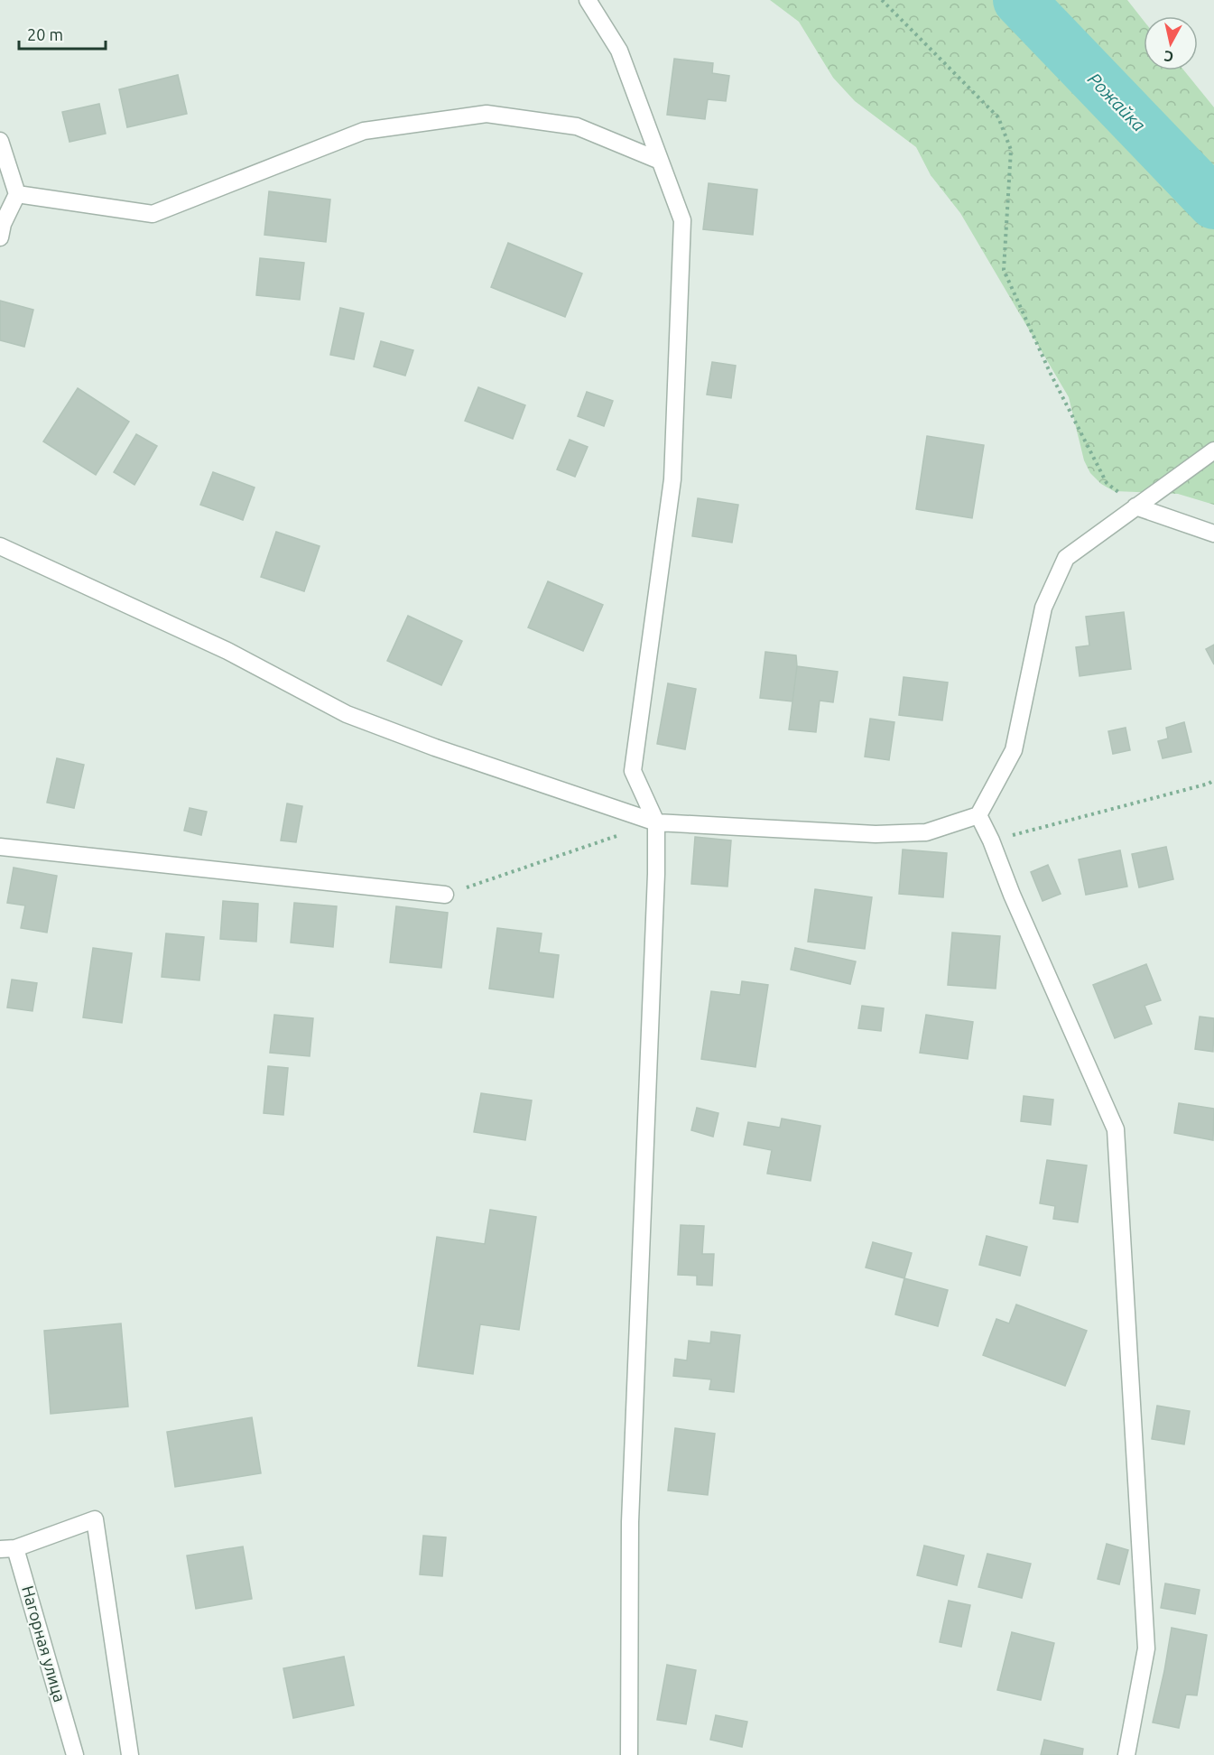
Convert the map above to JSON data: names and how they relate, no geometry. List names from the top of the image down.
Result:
{
  "streets": {
    "street": ["Нагорная улица"]
  },
  "water": ["Рожайка"],
  "scale_bar": "20 m",
  "north": "bottom"
}
